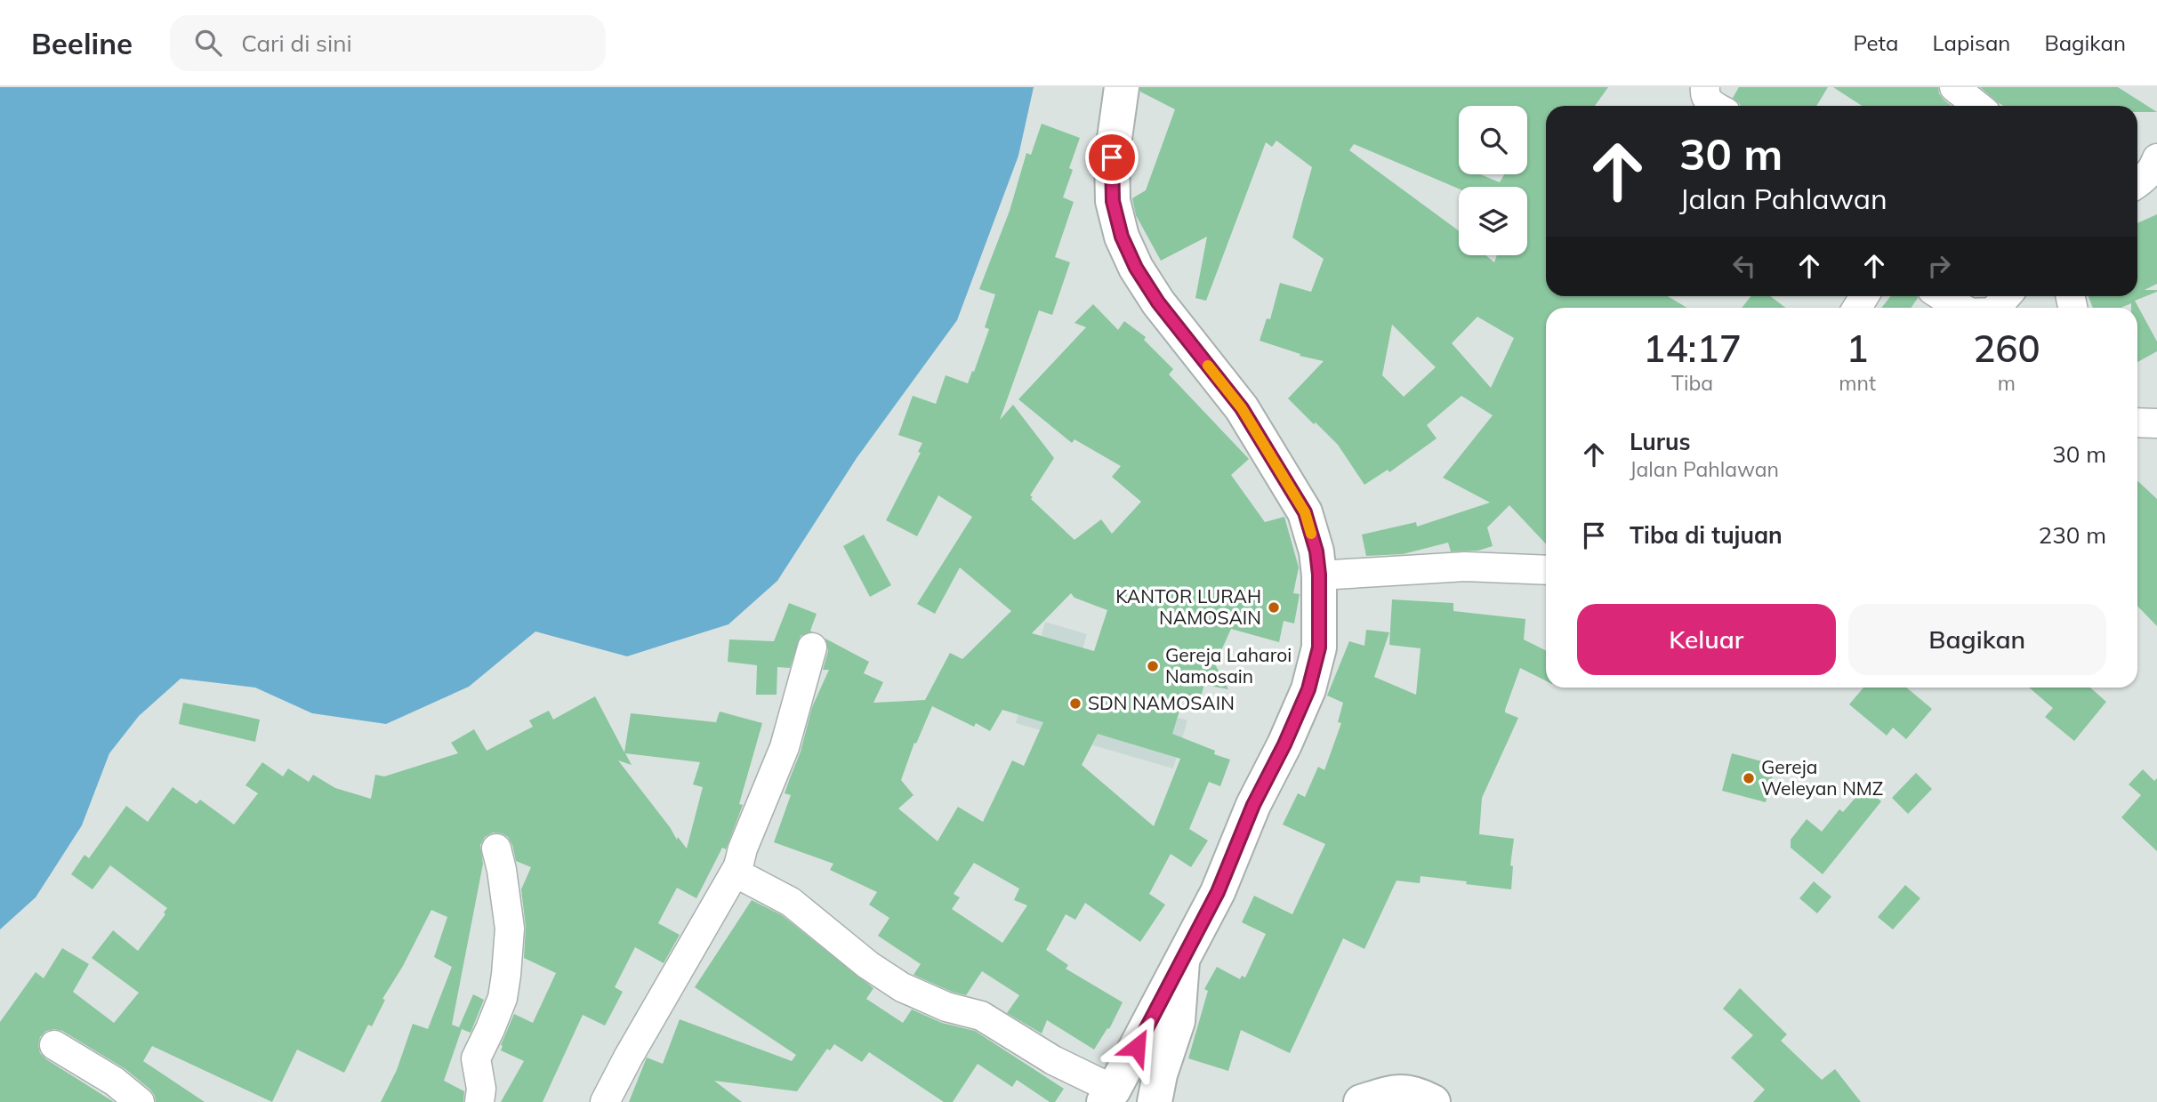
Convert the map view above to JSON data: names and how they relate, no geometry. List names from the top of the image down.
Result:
{
  "places": [
    "KANTOR LURAH NAMOSAIN",
    "Gereja Laharoi Namosain",
    "SDN NAMOSAIN",
    "Gereja Weleyan NMZ"
  ],
  "page": {
    "header": "Beeline",
    "search": "Cari di sini",
    "nav": ["Peta", "Lapisan", "Bagikan"],
    "turn": ["30 m", "Jalan Pahlawan"],
    "eta": [
      "14:17",
      "Tiba",
      "1",
      "mnt",
      "260",
      "m"
    ],
    "list": [
      {
        "name": "Lurus",
        "note": "Jalan Pahlawan",
        "value": "30 m"
      },
      {
        "name": "Tiba di tujuan",
        "value": "230 m"
      }
    ],
    "buttons": ["Keluar", "Bagikan"]
  }
}
